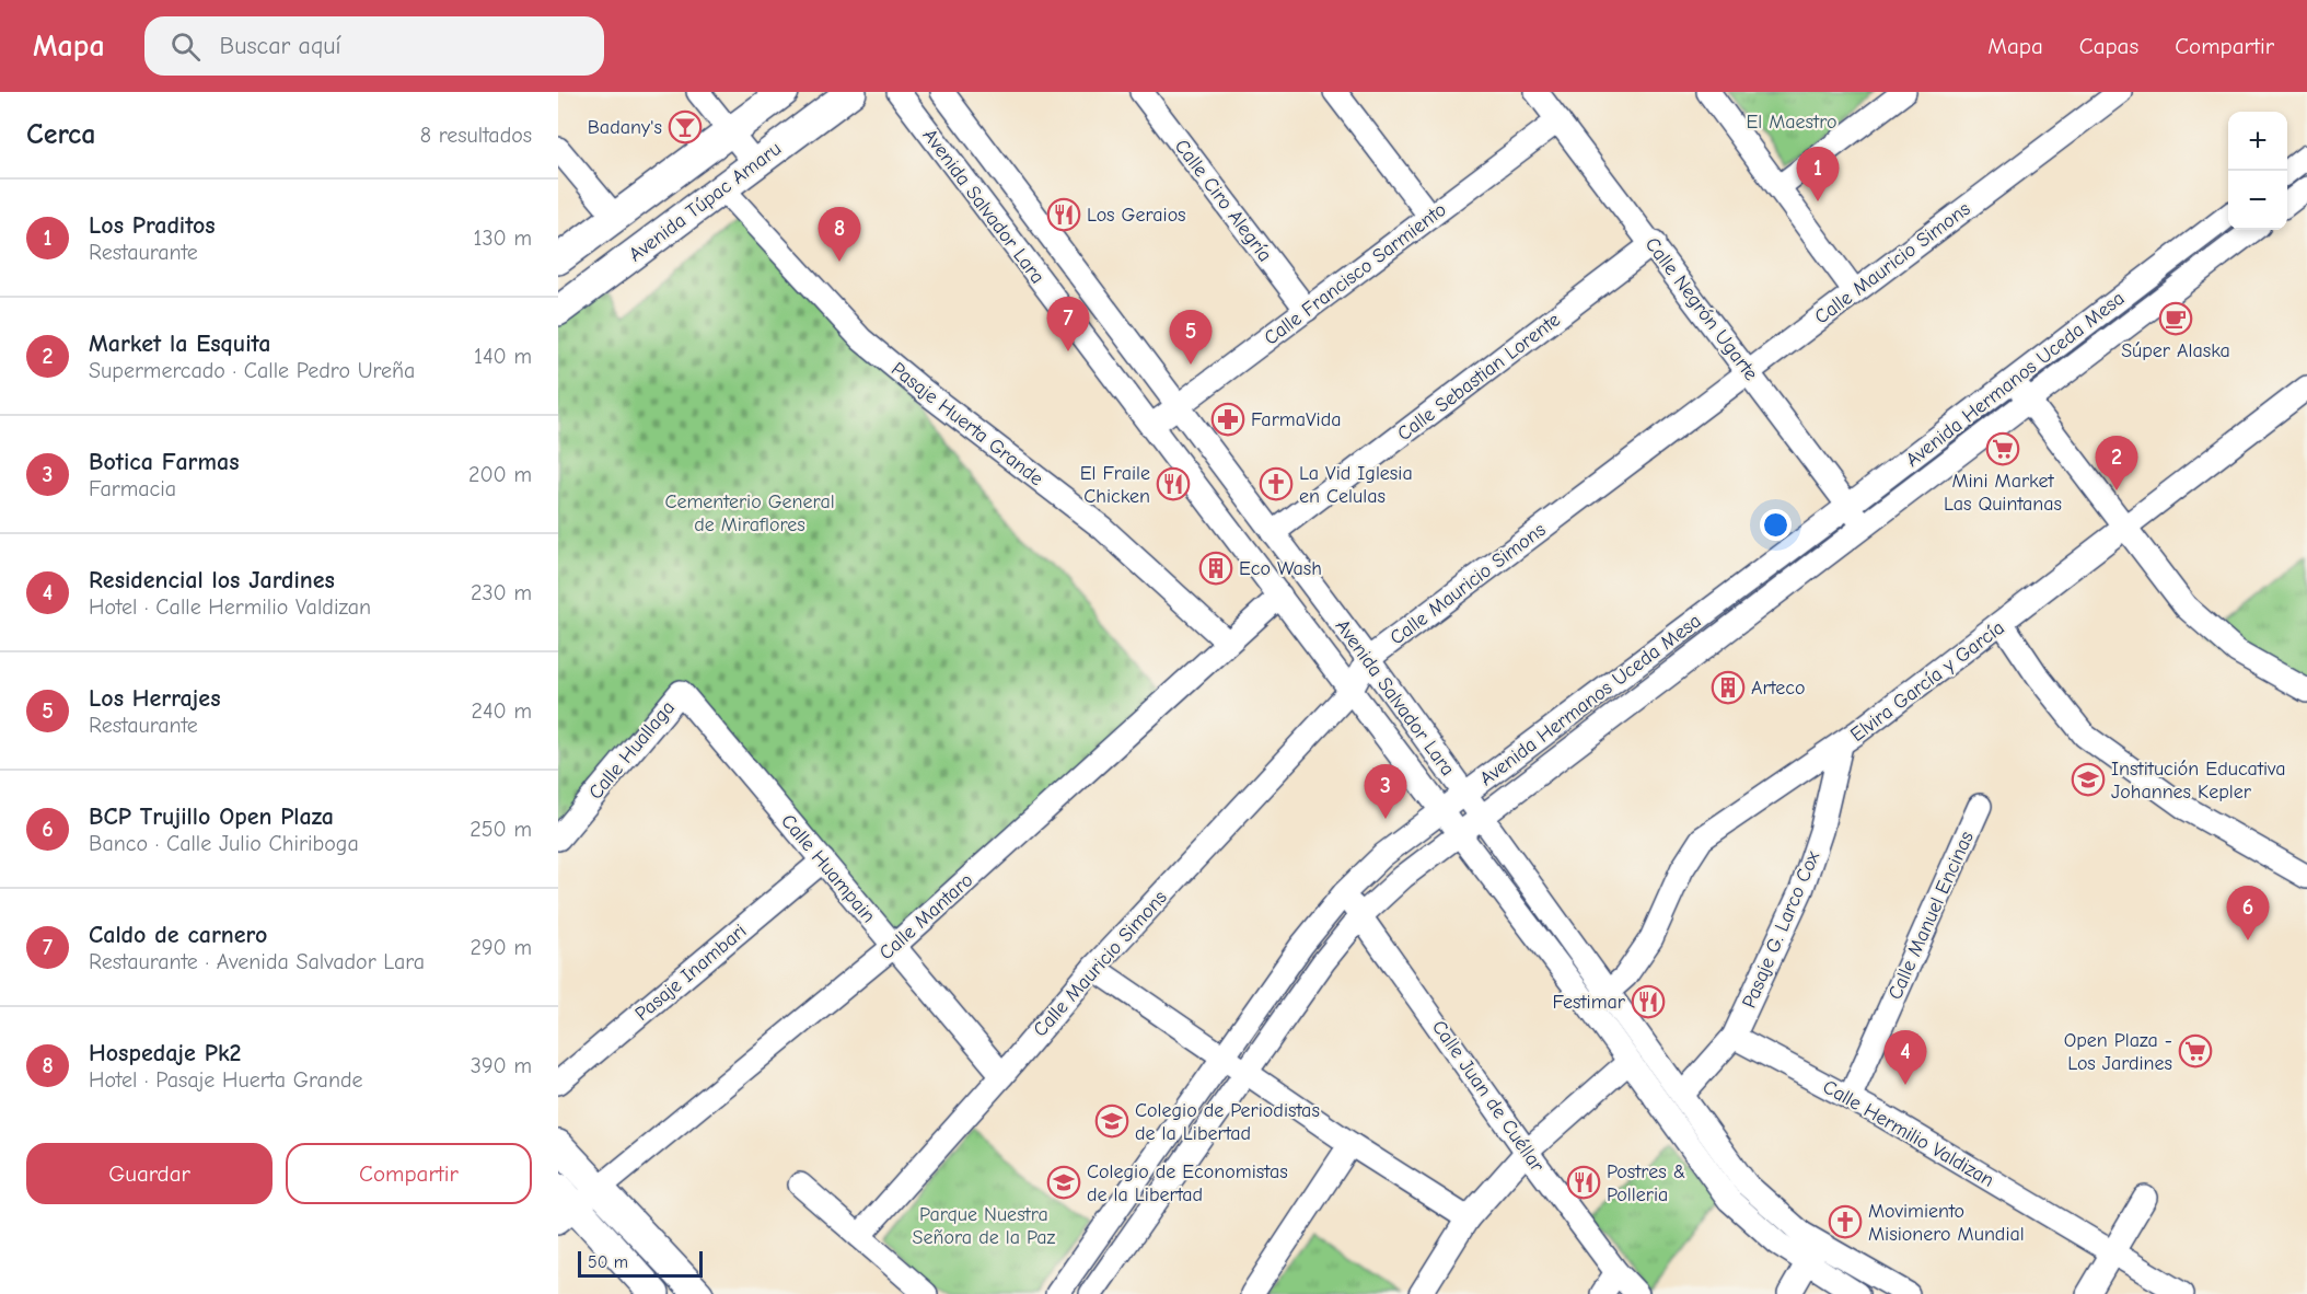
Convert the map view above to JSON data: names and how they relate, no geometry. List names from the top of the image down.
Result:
{
  "streets": {
    "main road": ["Avenida Túpac Amaru"],
    "street": [
      "Calle Ciro Alegría",
      "Avenida Salvador Lara",
      "Calle Mauricio Simons",
      "Calle Francisco Sarmiento",
      "Calle Negrón Ugarte",
      "Calle Sebastian Lorente",
      "Avenida Hermanos Uceda Mesa",
      "Pasaje Huerta Grande",
      "Elvira García y García",
      "Calle Huallaga",
      "Calle Huampain",
      "Calle Manuel Encinas",
      "Calle Mantaro",
      "Pasaje G. Larco Cox",
      "Pasaje Inambari",
      "Calle Juan de Cuéllar",
      "Calle Hermilio Valdizan"
    ]
  },
  "crossings": [
    ["Calle Ciro Alegría", "Calle Francisco Sarmiento"],
    ["Avenida Túpac Amaru", "Pasaje Huerta Grande"],
    ["Avenida Salvador Lara", "Calle Mauricio Simons"],
    ["Avenida Salvador Lara", "Calle Francisco Sarmiento"],
    ["Avenida Salvador Lara", "Calle Sebastian Lorente"],
    ["Avenida Salvador Lara", "Avenida Hermanos Uceda Mesa"],
    ["Avenida Salvador Lara", "Elvira García y García"],
    ["Avenida Salvador Lara", "Calle Mantaro"],
    ["Avenida Salvador Lara", "Pasaje G. Larco Cox"],
    ["Calle Mauricio Simons", "Calle Negrón Ugarte"],
    ["Calle Mauricio Simons", "Calle Huampain"],
    ["Calle Francisco Sarmiento", "Calle Negrón Ugarte"],
    ["Calle Negrón Ugarte", "Calle Sebastian Lorente"],
    ["Calle Negrón Ugarte", "Avenida Hermanos Uceda Mesa"],
    ["Avenida Hermanos Uceda Mesa", "Calle Juan de Cuéllar"],
    ["Pasaje Huerta Grande", "Calle Mantaro"],
    ["Elvira García y García", "Pasaje G. Larco Cox"],
    ["Calle Huallaga", "Calle Huampain"],
    ["Calle Huampain", "Calle Mantaro"],
    ["Calle Huampain", "Pasaje Inambari"],
    ["Calle Manuel Encinas", "Calle Hermilio Valdizan"],
    ["Pasaje G. Larco Cox", "Calle Hermilio Valdizan"]
  ],
  "parks": ["El Maestro", "Cementerio General de Miraflores", "Parque Nuestra Señora de la Paz"],
  "places": {
    "bar": ["Badany's"],
    "restaurant": [
      "Los Geraios",
      "El Fraile Chicken",
      "Festimar",
      "Postres & Polleria"
    ],
    "cafe": ["Súper Alaska"],
    "pharmacy": ["FarmaVida"],
    "supermarket": ["Mini Market Las Quintanas", "Open Plaza - Los Jardines"],
    "church": ["La Vid Iglesia en Celulas", "Movimiento Misionero Mundial"],
    "building": ["Eco Wash", "Arteco"],
    "school or university": ["Institución Educativa Johannes Kepler", "Colegio de Periodistas de la Libertad", "Colegio de Economistas de la Libertad"]
  },
  "scale_bar": "50 m",
  "page": {
    "header": "Mapa",
    "search": "Buscar aquí",
    "nav": ["Mapa", "Capas", "Compartir"],
    "heading": ["Cerca", "8 resultados"],
    "map_buttons": ["+", "−"],
    "pins": [
      "1",
      "8",
      "7",
      "5",
      "2",
      "3",
      "6",
      "4"
    ],
    "list": [
      {
        "mark": "1",
        "name": "Los Praditos",
        "note": "Restaurante",
        "value": "130 m"
      },
      {
        "mark": "2",
        "name": "Market la Esquita",
        "note": "Supermercado · Calle Pedro Ureña",
        "value": "140 m"
      },
      {
        "mark": "3",
        "name": "Botica Farmas",
        "note": "Farmacia",
        "value": "200 m"
      },
      {
        "mark": "4",
        "name": "Residencial los Jardines",
        "note": "Hotel · Calle Hermilio Valdizan",
        "value": "230 m"
      },
      {
        "mark": "5",
        "name": "Los Herrajes",
        "note": "Restaurante",
        "value": "240 m"
      },
      {
        "mark": "6",
        "name": "BCP Trujillo Open Plaza",
        "note": "Banco · Calle Julio Chiriboga",
        "value": "250 m"
      },
      {
        "mark": "7",
        "name": "Caldo de carnero",
        "note": "Restaurante · Avenida Salvador Lara",
        "value": "290 m"
      },
      {
        "mark": "8",
        "name": "Hospedaje Pk2",
        "note": "Hotel · Pasaje Huerta Grande",
        "value": "390 m"
      }
    ],
    "buttons": ["Guardar", "Compartir"],
    "scale": "50 m"
  }
}
